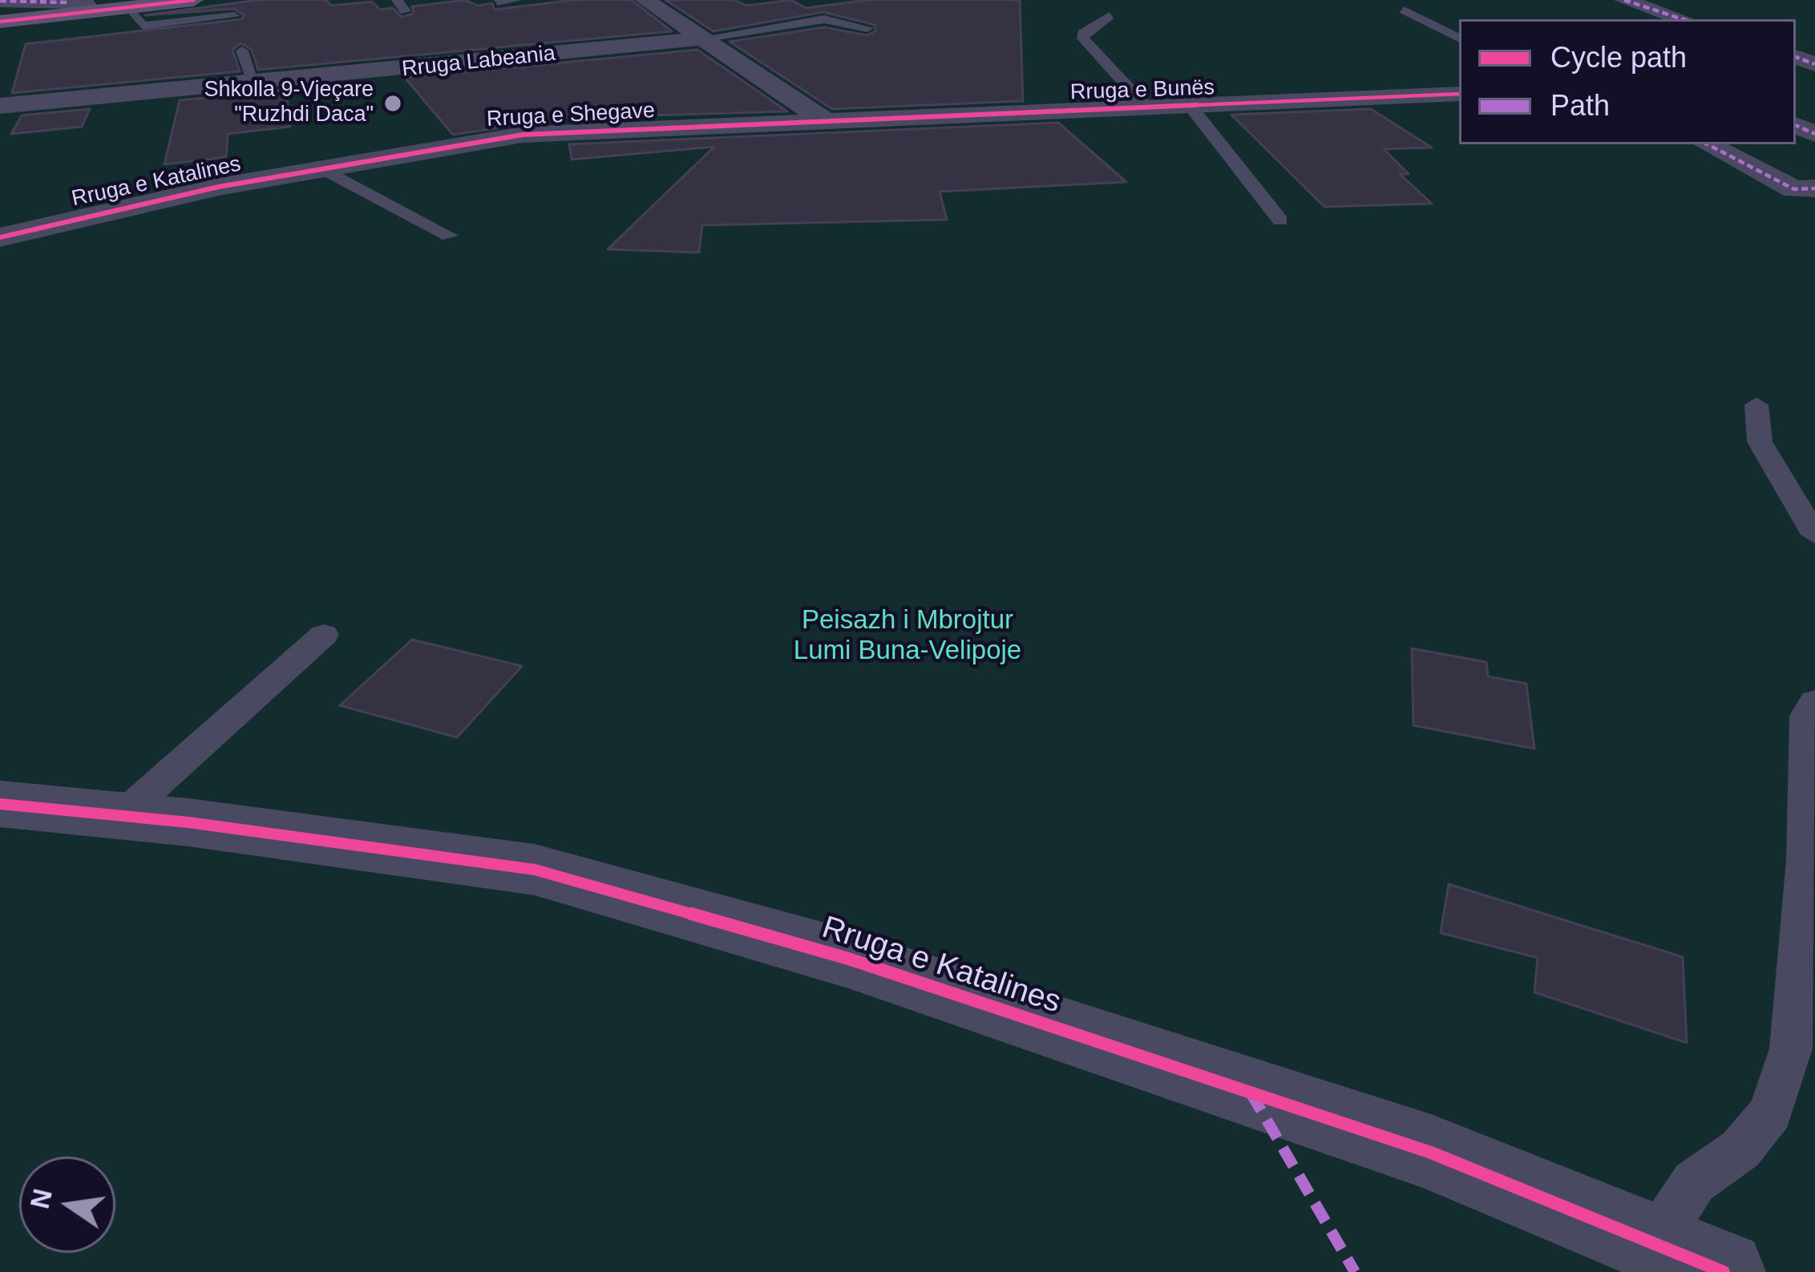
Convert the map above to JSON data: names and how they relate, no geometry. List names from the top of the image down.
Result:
{
  "streets": {
    "street": [
      "Rruga Labeania",
      "Rruga e Bunës",
      "Rruga e Shegave",
      "Rruga e Katalines"
    ]
  },
  "crossings": [
    ["Rruga e Bunës", "Rruga e Shegave"],
    ["Rruga e Shegave", "Rruga e Katalines"]
  ],
  "parks": ["Peisazh i Mbrojtur Lumi Buna-Velipoje"],
  "places": ["Shkolla 9-Vjeçare \"Ruzhdi Daca\""],
  "legend": ["Cycle path", "Path"],
  "north": "left"
}
